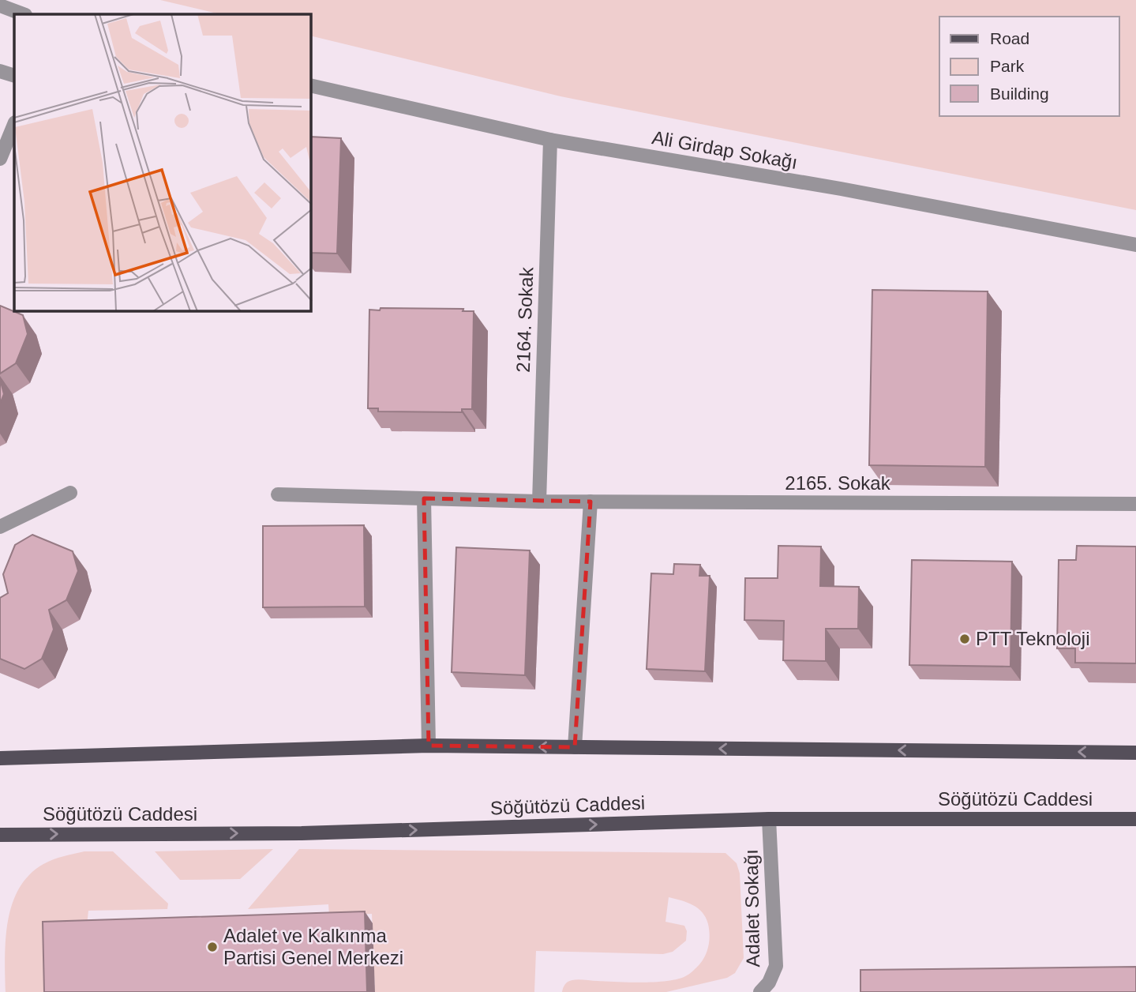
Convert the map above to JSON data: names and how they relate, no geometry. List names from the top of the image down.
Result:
{
  "streets": {
    "main road": ["Söğütözü Caddesi"],
    "street": [
      "Ali Girdap Sokağı",
      "2164. Sokak",
      "2165. Sokak",
      "Adalet Sokağı"
    ]
  },
  "crossings": [
    ["Ali Girdap Sokağı", "2164. Sokak"],
    ["2164. Sokak", "2165. Sokak"],
    ["Söğütözü Caddesi", "Adalet Sokağı"]
  ],
  "places": ["PTT Teknoloji", "Adalet ve Kalkınma Partisi Genel Merkezi"],
  "legend": ["Road", "Park", "Building"]
}
